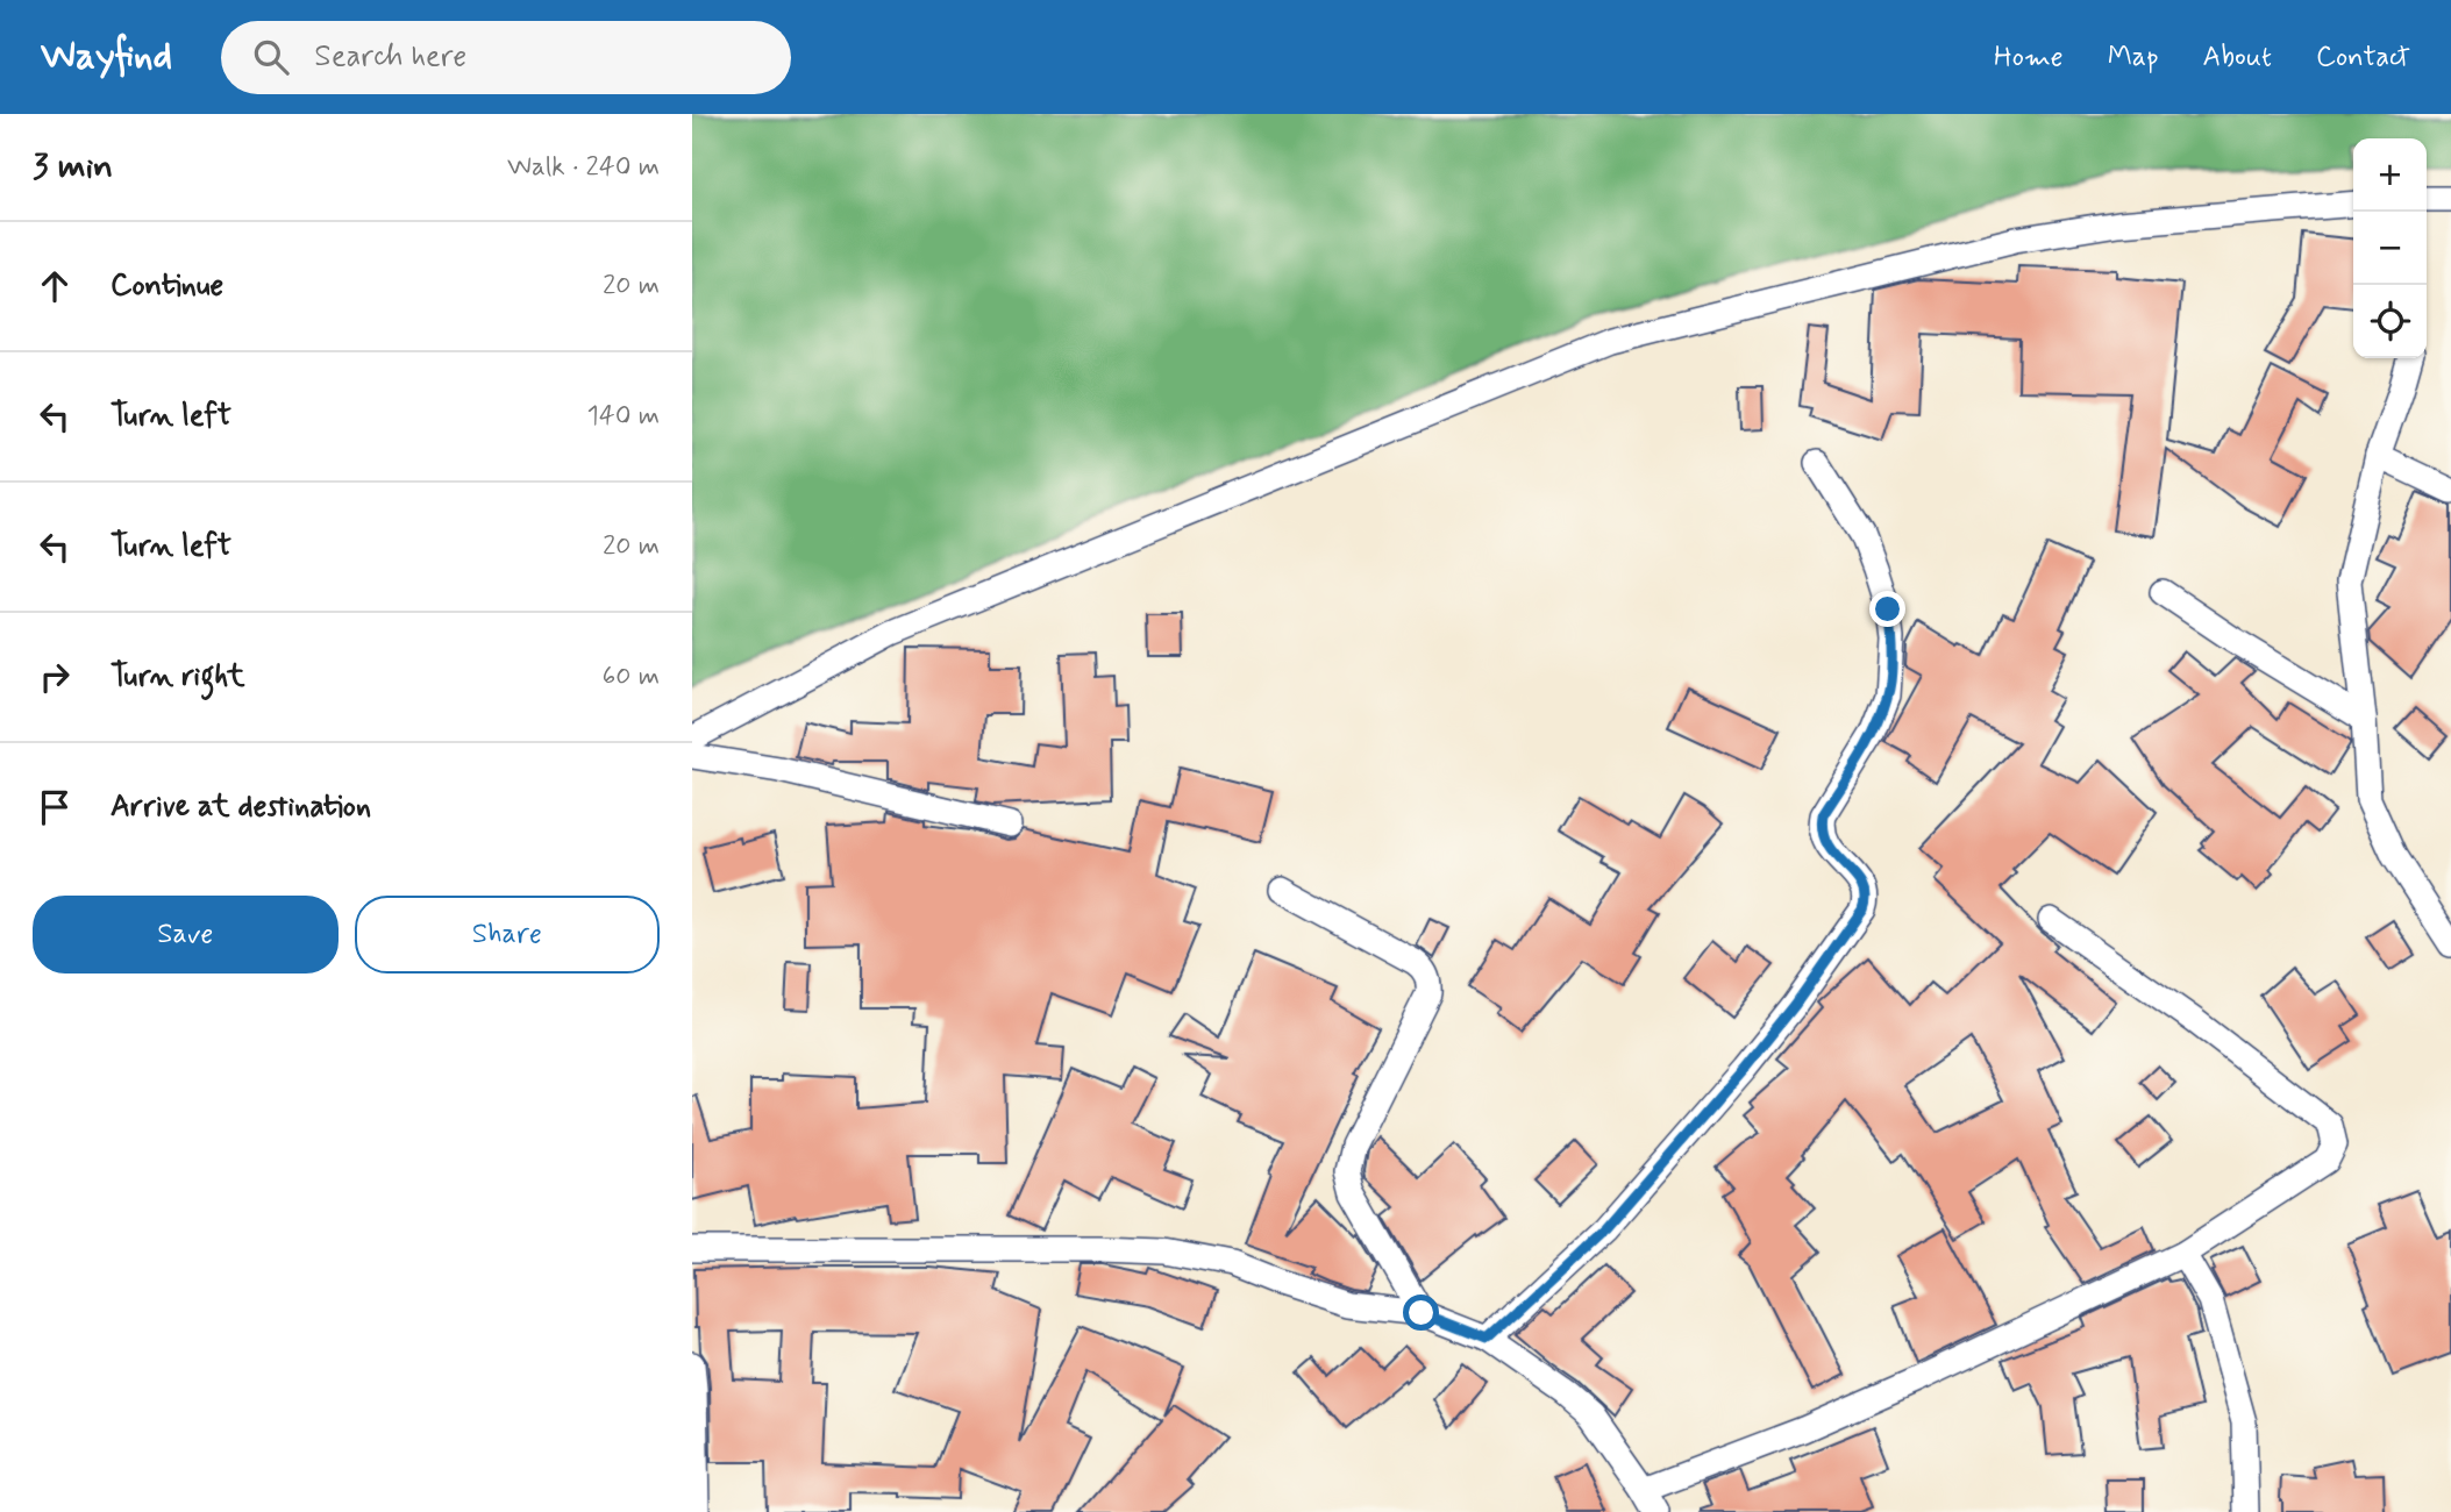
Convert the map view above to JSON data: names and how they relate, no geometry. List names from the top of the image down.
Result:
{
  "page": {
    "header": "Wayfind",
    "search": "Search here",
    "nav": [
      "Home",
      "Map",
      "About",
      "Contact"
    ],
    "heading": ["3 min", "Walk · 240 m"],
    "map_buttons": ["+", "−"],
    "list": [
      ["Continue", "20 m"],
      ["Turn left", "140 m"],
      ["Turn left", "20 m"],
      ["Turn right", "60 m"],
      "Arrive at destination"
    ],
    "buttons": ["Save", "Share"]
  }
}
